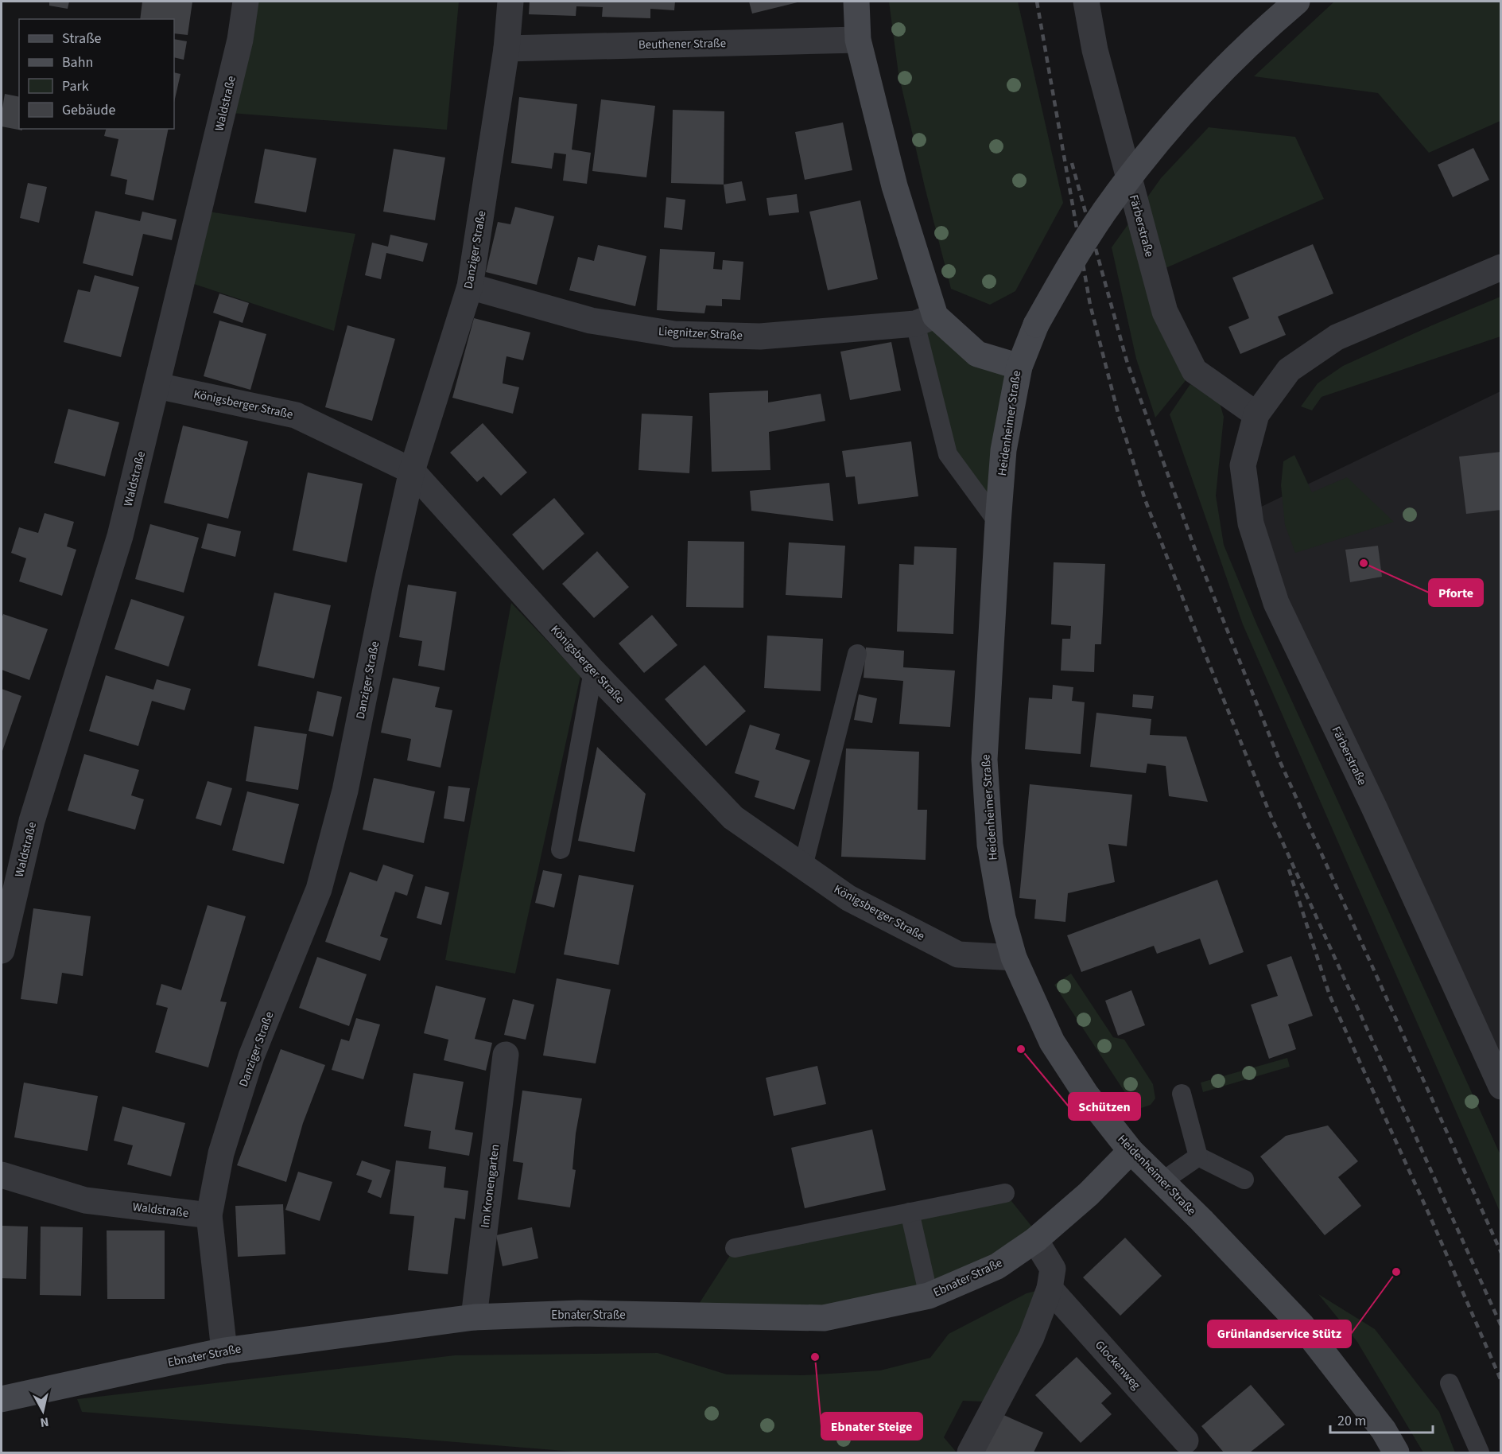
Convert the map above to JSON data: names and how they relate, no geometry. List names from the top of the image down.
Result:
{
  "streets": {
    "main road": ["Heidenheimer Straße", "Ebnater Straße"],
    "street": [
      "Beuthener Straße",
      "Waldstraße",
      "Färberstraße",
      "Danziger Straße",
      "Liegnitzer Straße",
      "Königsberger Straße",
      "Im Kronengarten",
      "Glockenweg"
    ]
  },
  "crossings": [
    ["Beuthener Straße", "Danziger Straße"],
    ["Waldstraße", "Danziger Straße"],
    ["Waldstraße", "Königsberger Straße"],
    ["Danziger Straße", "Liegnitzer Straße"],
    ["Danziger Straße", "Königsberger Straße"],
    ["Danziger Straße", "Ebnater Straße"],
    ["Liegnitzer Straße", "Heidenheimer Straße"],
    ["Königsberger Straße", "Heidenheimer Straße"],
    ["Heidenheimer Straße", "Ebnater Straße"],
    ["Im Kronengarten", "Ebnater Straße"]
  ],
  "places": [
    "Pforte",
    "Schützen",
    "Grünlandservice Stütz",
    "Ebnater Steige"
  ],
  "legend": [
    "Straße",
    "Bahn",
    "Park",
    "Gebäude"
  ],
  "scale_bar": "20 m",
  "north": "bottom"
}
